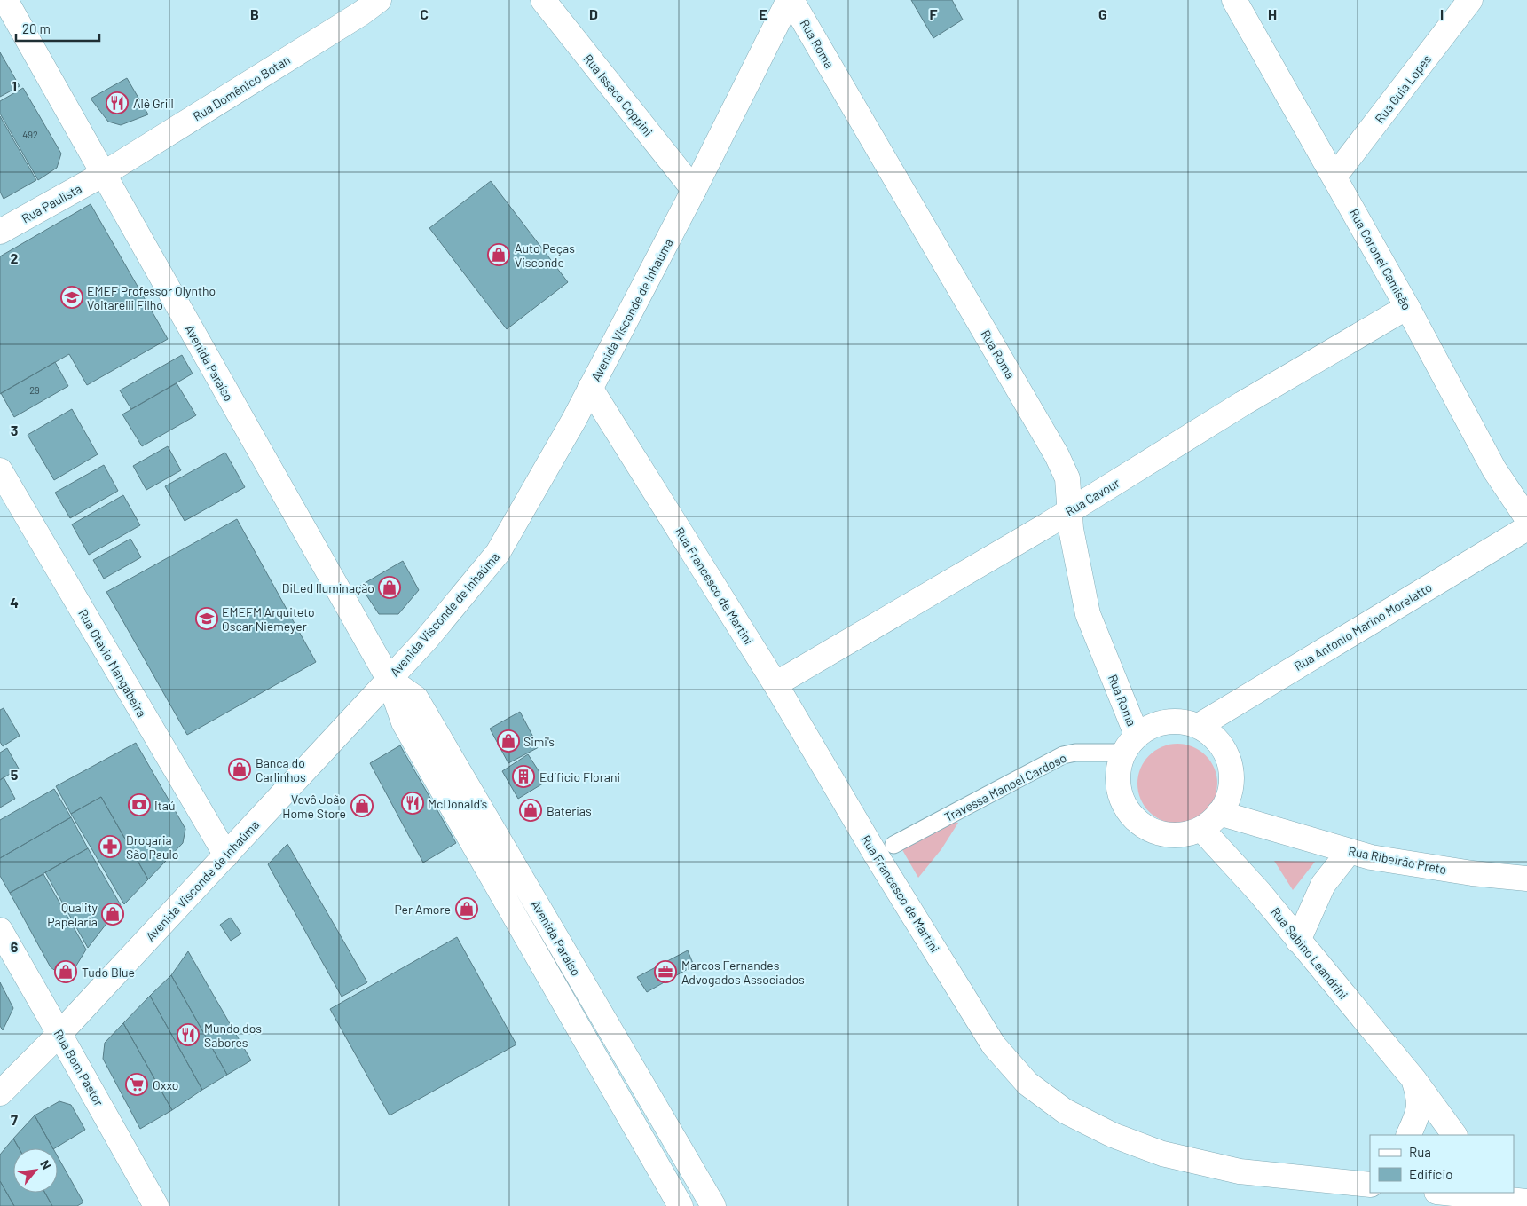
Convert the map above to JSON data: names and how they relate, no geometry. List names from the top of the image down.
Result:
{
  "streets": {
    "street": [
      "Rua Roma",
      "Rua Domênico Botan",
      "Rua Guia Lopes",
      "Rua Issaco Coppini",
      "Rua Paulista",
      "Rua Coronel Camisão",
      "Avenida Visconde de Inhaúma",
      "Avenida Paraíso",
      "Rua Cavour",
      "Rua Francesco de Martini",
      "Rua Antonio Marino Morelatto",
      "Rua Otávio Mangabeira",
      "Rua Ribeirão Preto",
      "Rua Sabino Leandrini",
      "Rua Bom Pastor"
    ],
    "lane": ["Travessa Manoel Cardoso"]
  },
  "crossings": [
    ["Rua Roma", "Avenida Visconde de Inhaúma"],
    ["Rua Roma", "Rua Cavour"],
    ["Rua Roma", "Rua Antonio Marino Morelatto"],
    ["Rua Roma", "Travessa Manoel Cardoso"],
    ["Rua Roma", "Rua Ribeirão Preto"],
    ["Rua Roma", "Rua Sabino Leandrini"],
    ["Rua Domênico Botan", "Rua Paulista"],
    ["Rua Domênico Botan", "Avenida Paraíso"],
    ["Rua Guia Lopes", "Rua Coronel Camisão"],
    ["Rua Issaco Coppini", "Avenida Visconde de Inhaúma"],
    ["Rua Paulista", "Avenida Paraíso"],
    ["Rua Coronel Camisão", "Rua Cavour"],
    ["Avenida Visconde de Inhaúma", "Avenida Paraíso"],
    ["Avenida Visconde de Inhaúma", "Rua Francesco de Martini"],
    ["Avenida Visconde de Inhaúma", "Rua Otávio Mangabeira"],
    ["Avenida Visconde de Inhaúma", "Rua Bom Pastor"],
    ["Rua Cavour", "Rua Francesco de Martini"],
    ["Rua Antonio Marino Morelatto", "Travessa Manoel Cardoso"],
    ["Rua Antonio Marino Morelatto", "Rua Ribeirão Preto"],
    ["Rua Antonio Marino Morelatto", "Rua Sabino Leandrini"],
    ["Travessa Manoel Cardoso", "Rua Ribeirão Preto"],
    ["Travessa Manoel Cardoso", "Rua Sabino Leandrini"],
    ["Rua Ribeirão Preto", "Rua Sabino Leandrini"]
  ],
  "places": {
    "restaurant": ["Alê Grill", "McDonald's", "Mundo dos Sabores"],
    "shop": [
      "Auto Peças Visconde",
      "DiLed Iluminação",
      "Simi's",
      "Banca do Carlinhos",
      "Vovô João Home Store",
      "Baterias",
      "Per Amore",
      "Quality Papelaria",
      "Tudo Blue"
    ],
    "school or university": ["EMEF Professor Olyntho Voltarelli Filho", "EMEFM Arquiteto Oscar Niemeyer"],
    "building": ["Edíficio Florani"],
    "bank": ["Itaú"],
    "pharmacy": ["Drogaria São Paulo"],
    "office": ["Marcos Fernandes Advogados Associados"],
    "supermarket": ["Oxxo"]
  },
  "house_numbers": ["492", "29"],
  "legend": ["Rua", "Edifício"],
  "scale_bar": "20 m",
  "north": "top right",
  "grid": {
    "columns": [
      "B",
      "C",
      "D",
      "E",
      "F",
      "G",
      "H",
      "I"
    ],
    "rows": [
      "1",
      "2",
      "3",
      "4",
      "5",
      "6",
      "7"
    ]
  }
}
